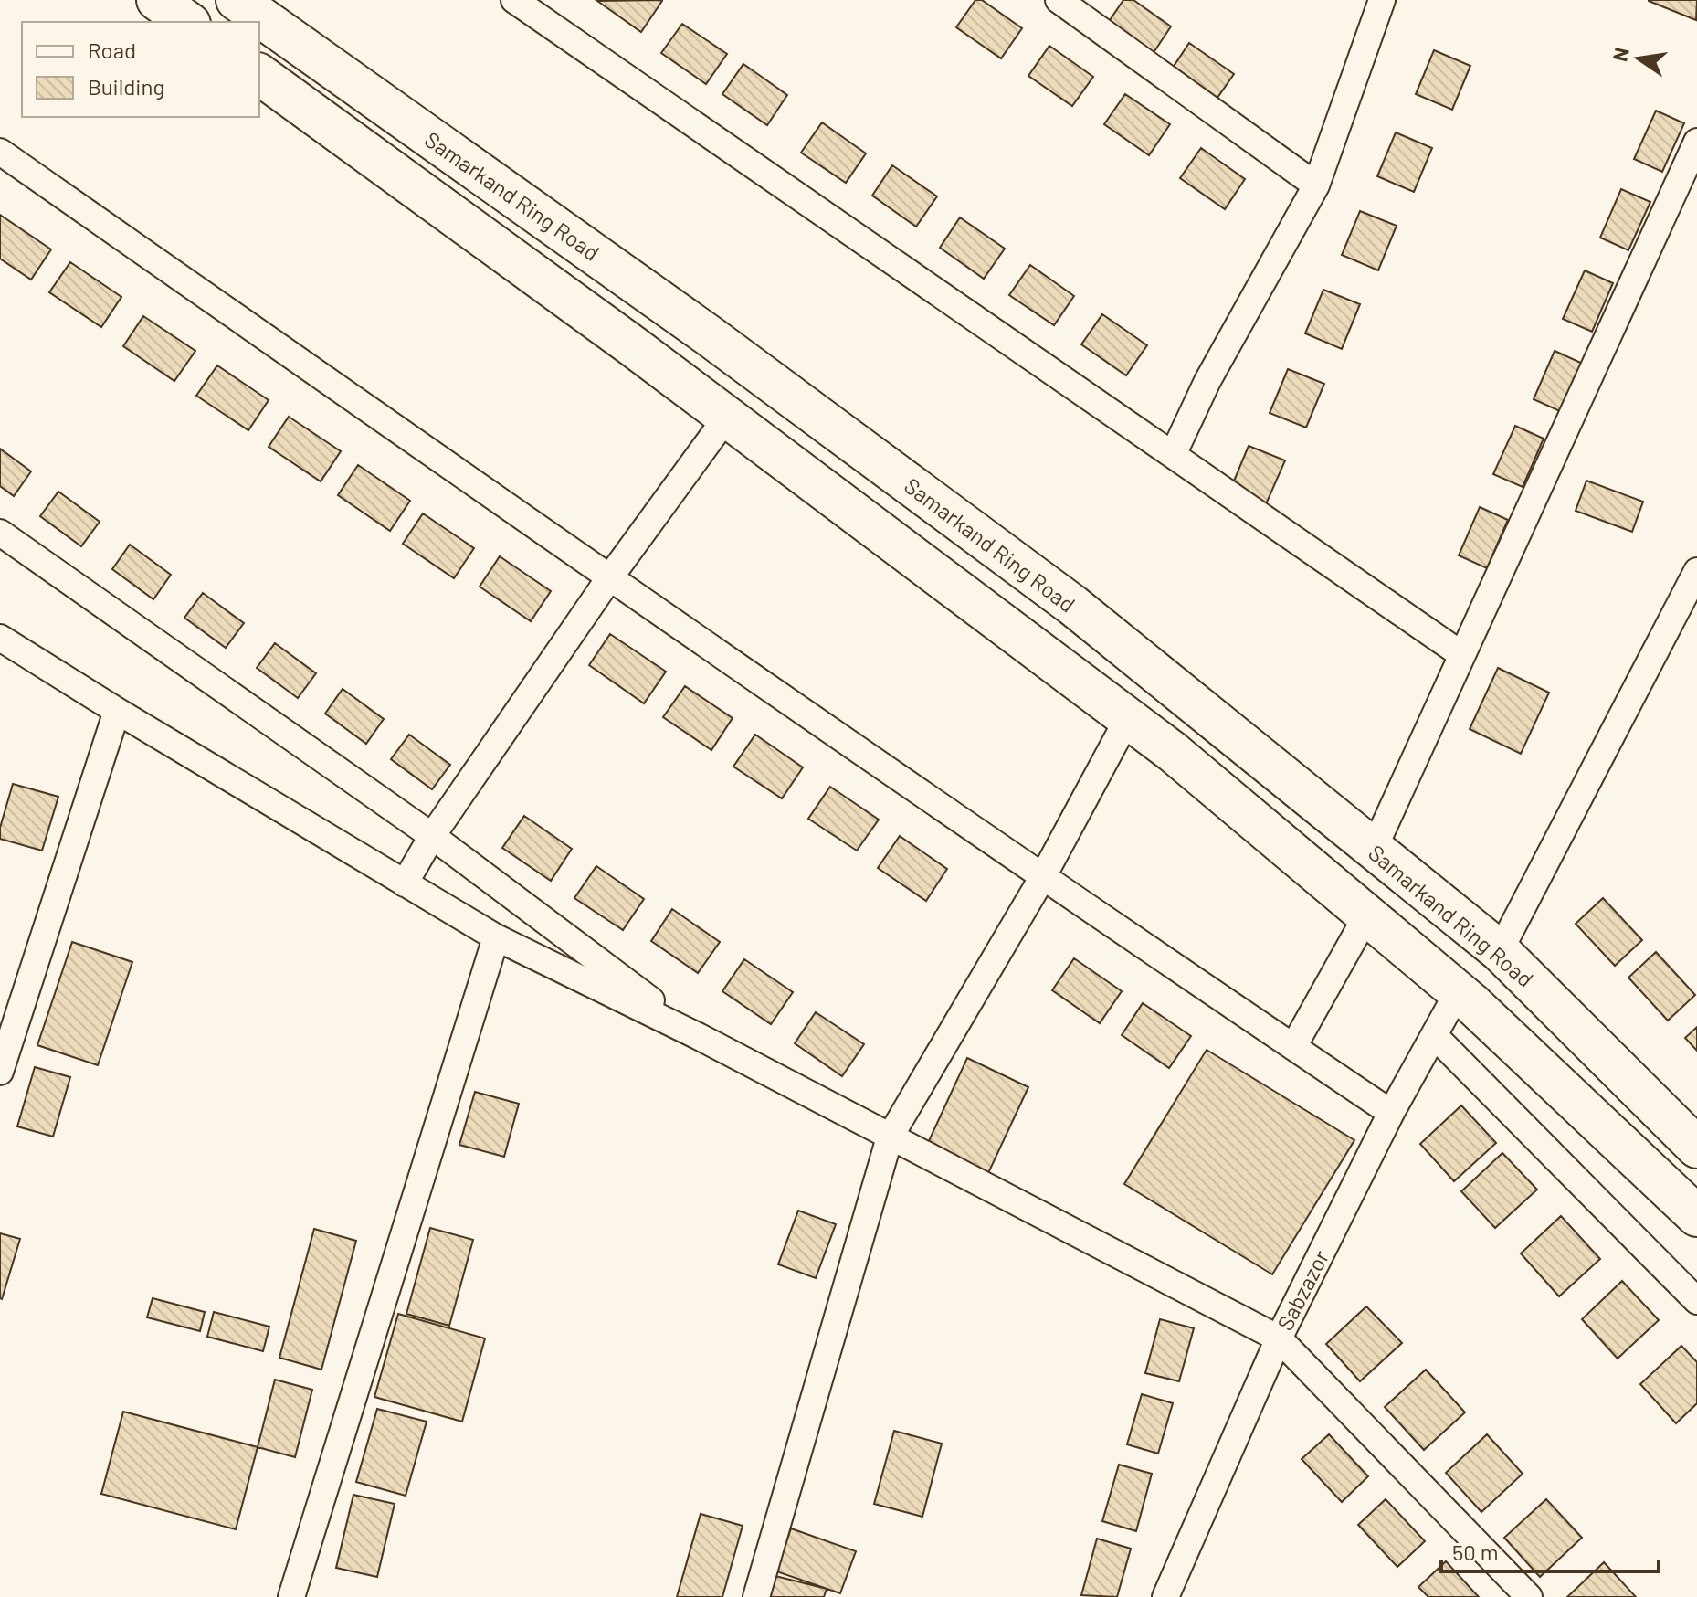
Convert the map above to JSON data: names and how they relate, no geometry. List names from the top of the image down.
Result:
{
  "streets": {
    "highway": ["Samarkand Ring Road"],
    "street": ["Sabzazor"]
  },
  "legend": ["Road", "Building"],
  "scale_bar": "50 m",
  "north": "left"
}
